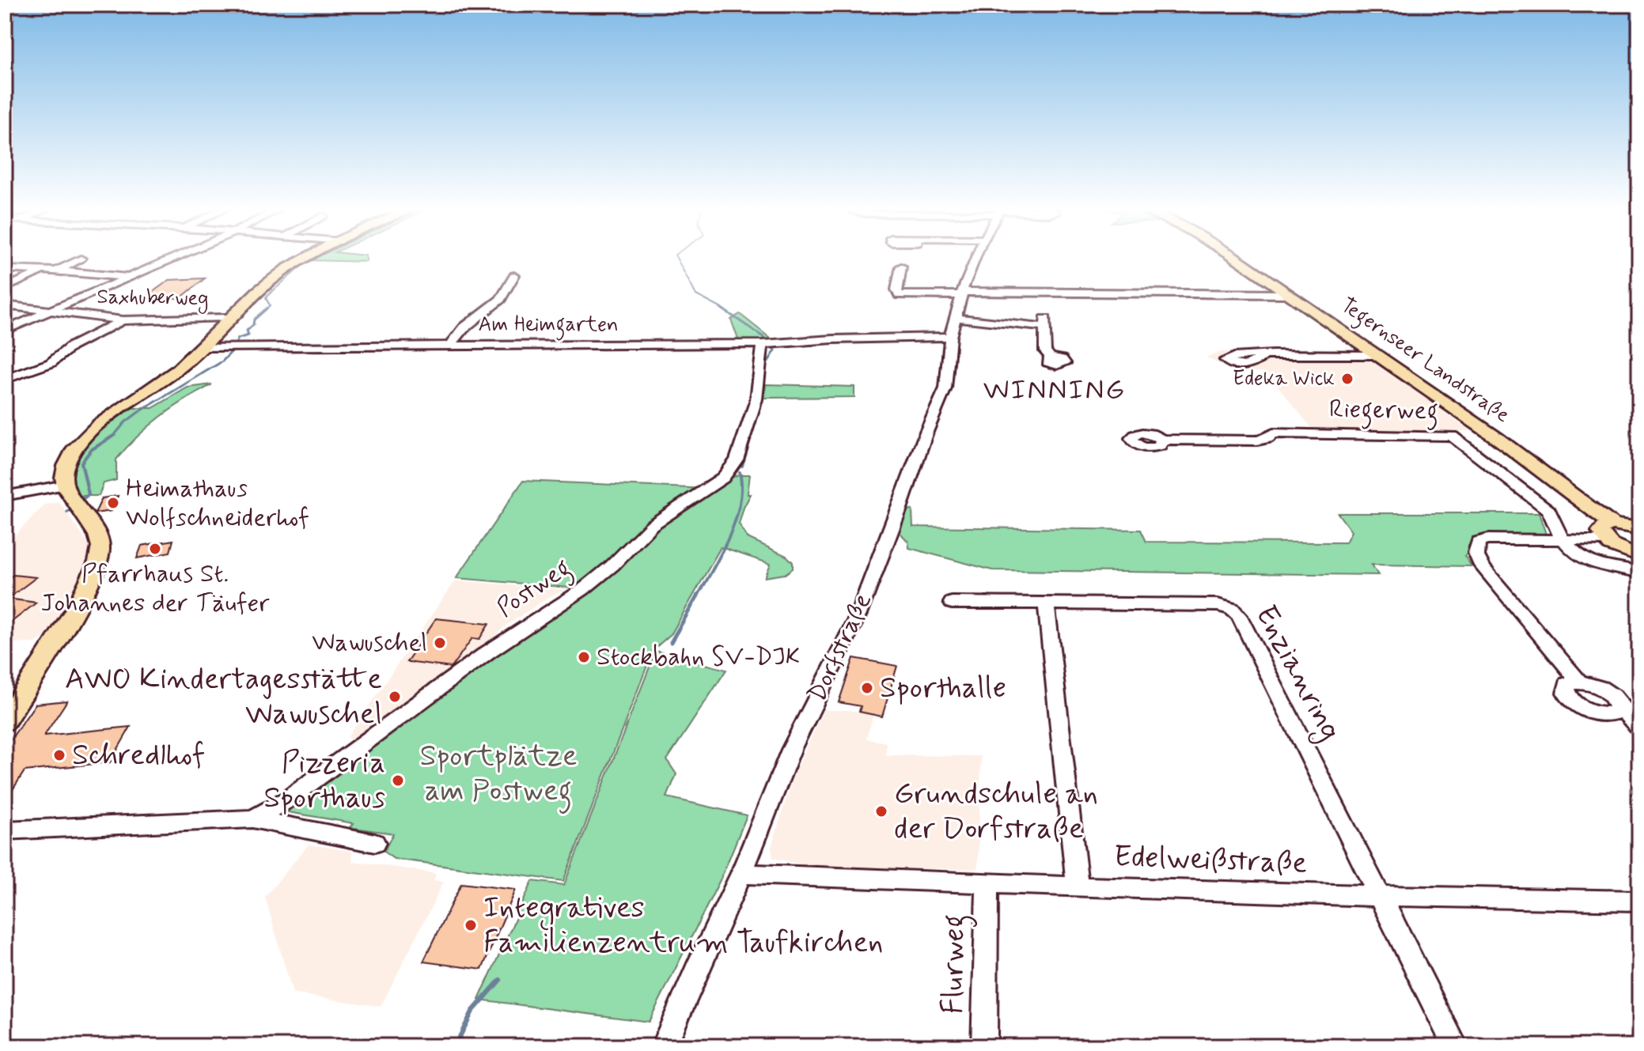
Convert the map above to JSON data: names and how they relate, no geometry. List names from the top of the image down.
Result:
{
  "streets": {
    "main road": ["Tegernseer Landstraße"],
    "street": [
      "Saxhuberweg",
      "Am Heimgarten",
      "Riegerweg",
      "Postweg",
      "Dorfstraße",
      "Enzianring",
      "Edelweißstraße",
      "Flurweg"
    ]
  },
  "crossings": [
    ["Am Heimgarten", "Postweg"],
    ["Am Heimgarten", "Dorfstraße"],
    ["Dorfstraße", "Edelweißstraße"],
    ["Enzianring", "Edelweißstraße"],
    ["Edelweißstraße", "Flurweg"]
  ],
  "districts": ["WINNING"],
  "parks": ["Sportplätze am Postweg"],
  "places": [
    "Edeka Wick",
    "Heimathaus Wolfschneiderhof",
    "Pfarrhaus St. Johannes der Täufer",
    "Wawuschel",
    "Stockbahn SV-DJK",
    "Sporthalle",
    "AWO Kindertagesstätte Wawuschel",
    "Schredlhof",
    "Pizzeria Sporthaus",
    "Grundschule an der Dorfstraße",
    "Integratives Familienzentrum Taufkirchen"
  ]
}
